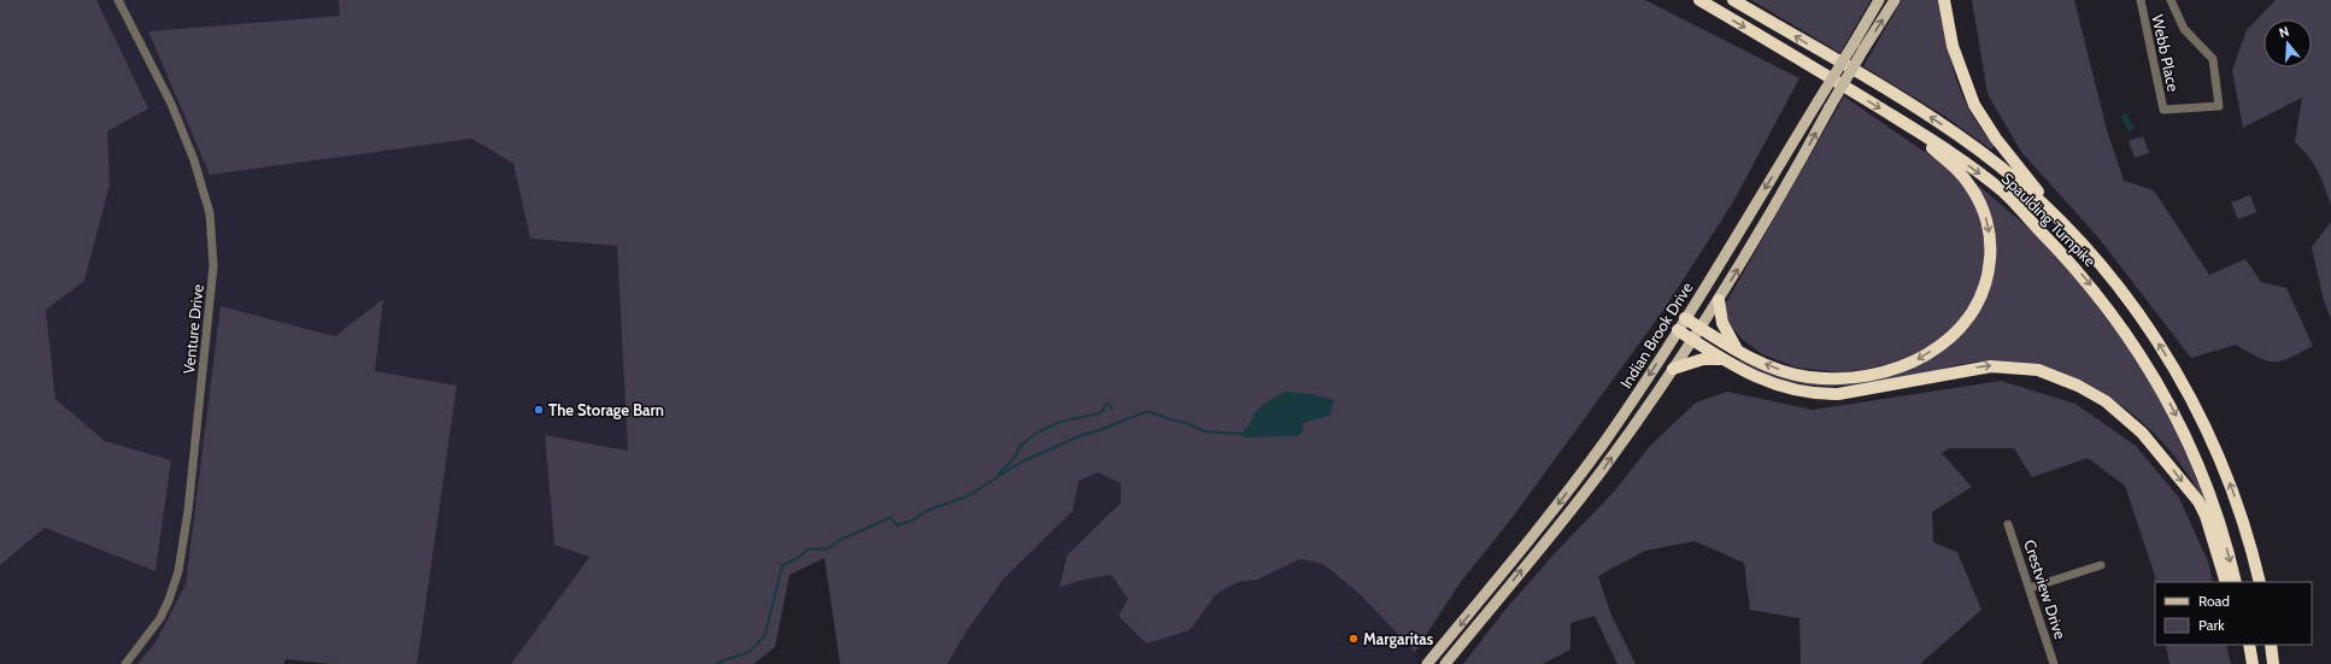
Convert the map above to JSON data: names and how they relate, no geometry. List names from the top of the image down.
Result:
{
  "streets": {
    "highway": ["Spaulding Turnpike"],
    "main road": ["Indian Brook Drive"],
    "street": ["Webb Place", "Venture Drive", "Crestview Drive"]
  },
  "places": ["The Storage Barn", "Margaritas"],
  "legend": ["Road", "Park"],
  "north": "top"
}
